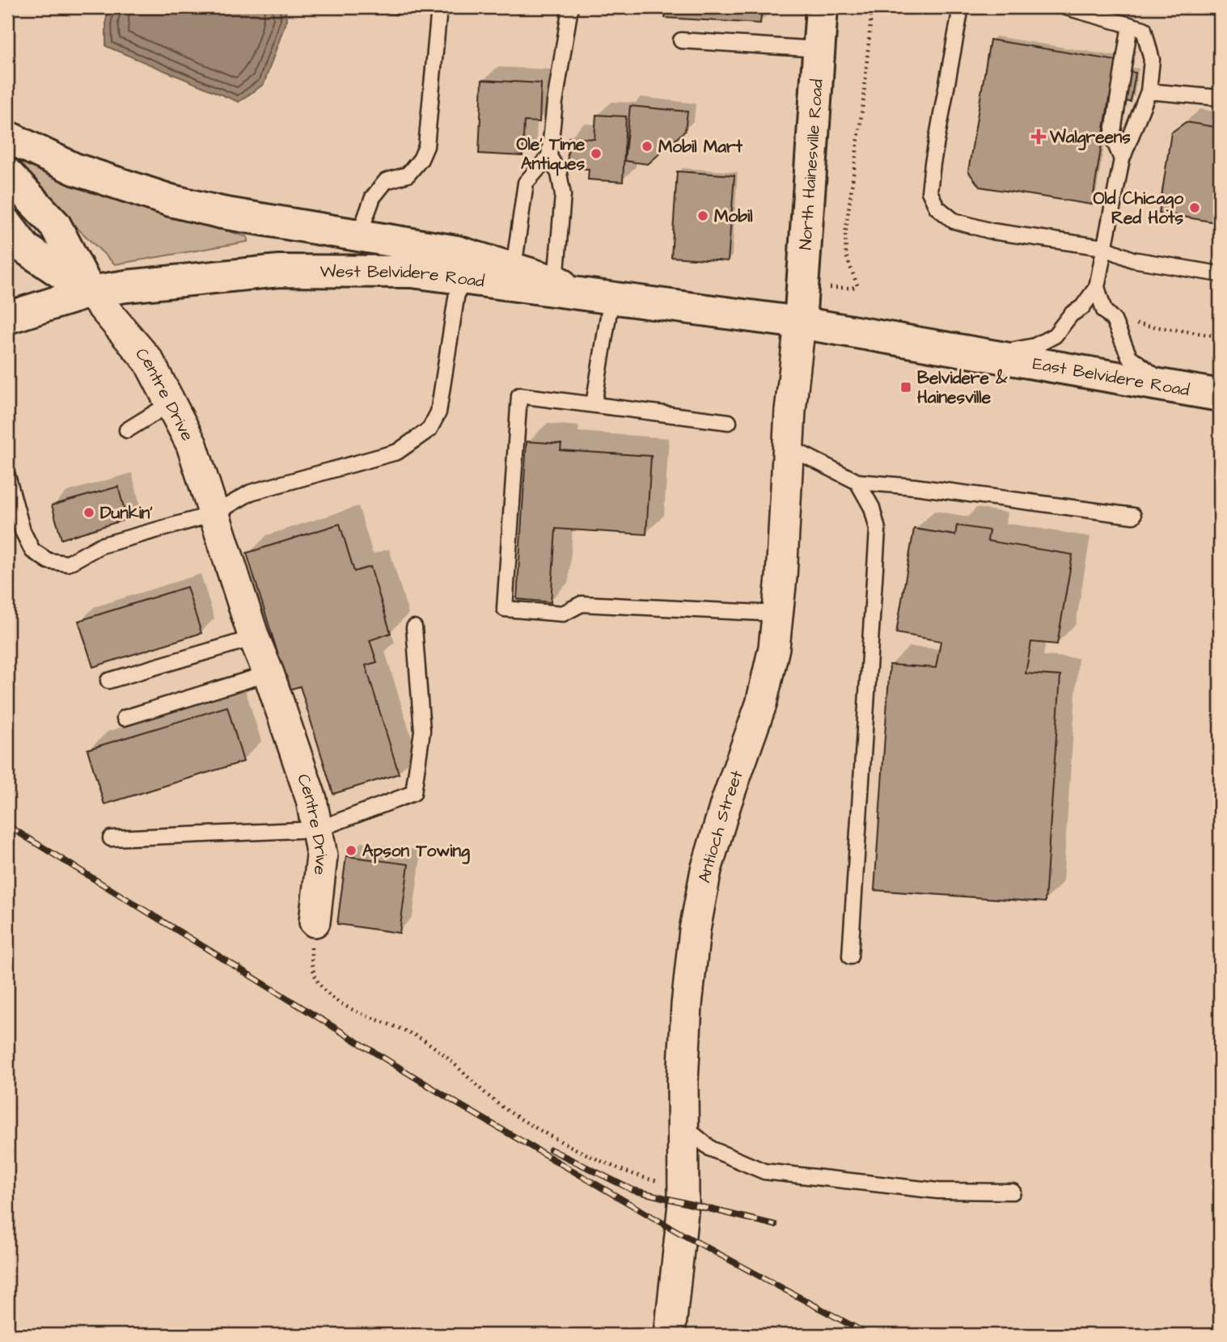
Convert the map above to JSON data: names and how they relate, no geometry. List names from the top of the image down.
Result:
{
  "streets": {
    "main road": ["North Hainesville Road", "West Belvidere Road", "East Belvidere Road"],
    "street": ["Centre Drive", "Antioch Street"]
  },
  "crossings": [
    ["North Hainesville Road", "West Belvidere Road"],
    ["North Hainesville Road", "East Belvidere Road"],
    ["North Hainesville Road", "Antioch Street"],
    ["West Belvidere Road", "East Belvidere Road"],
    ["West Belvidere Road", "Centre Drive"],
    ["West Belvidere Road", "Antioch Street"],
    ["East Belvidere Road", "Antioch Street"]
  ],
  "places": {
    "health": ["Walgreens"],
    "other": [
      "Mobil Mart",
      "Ole’ Time Antiques",
      "Old Chicago Red Hots",
      "Mobil",
      "Dunkin'",
      "Apson Towing"
    ],
    "transit": ["Belvidere & Hainesville"]
  }
}
